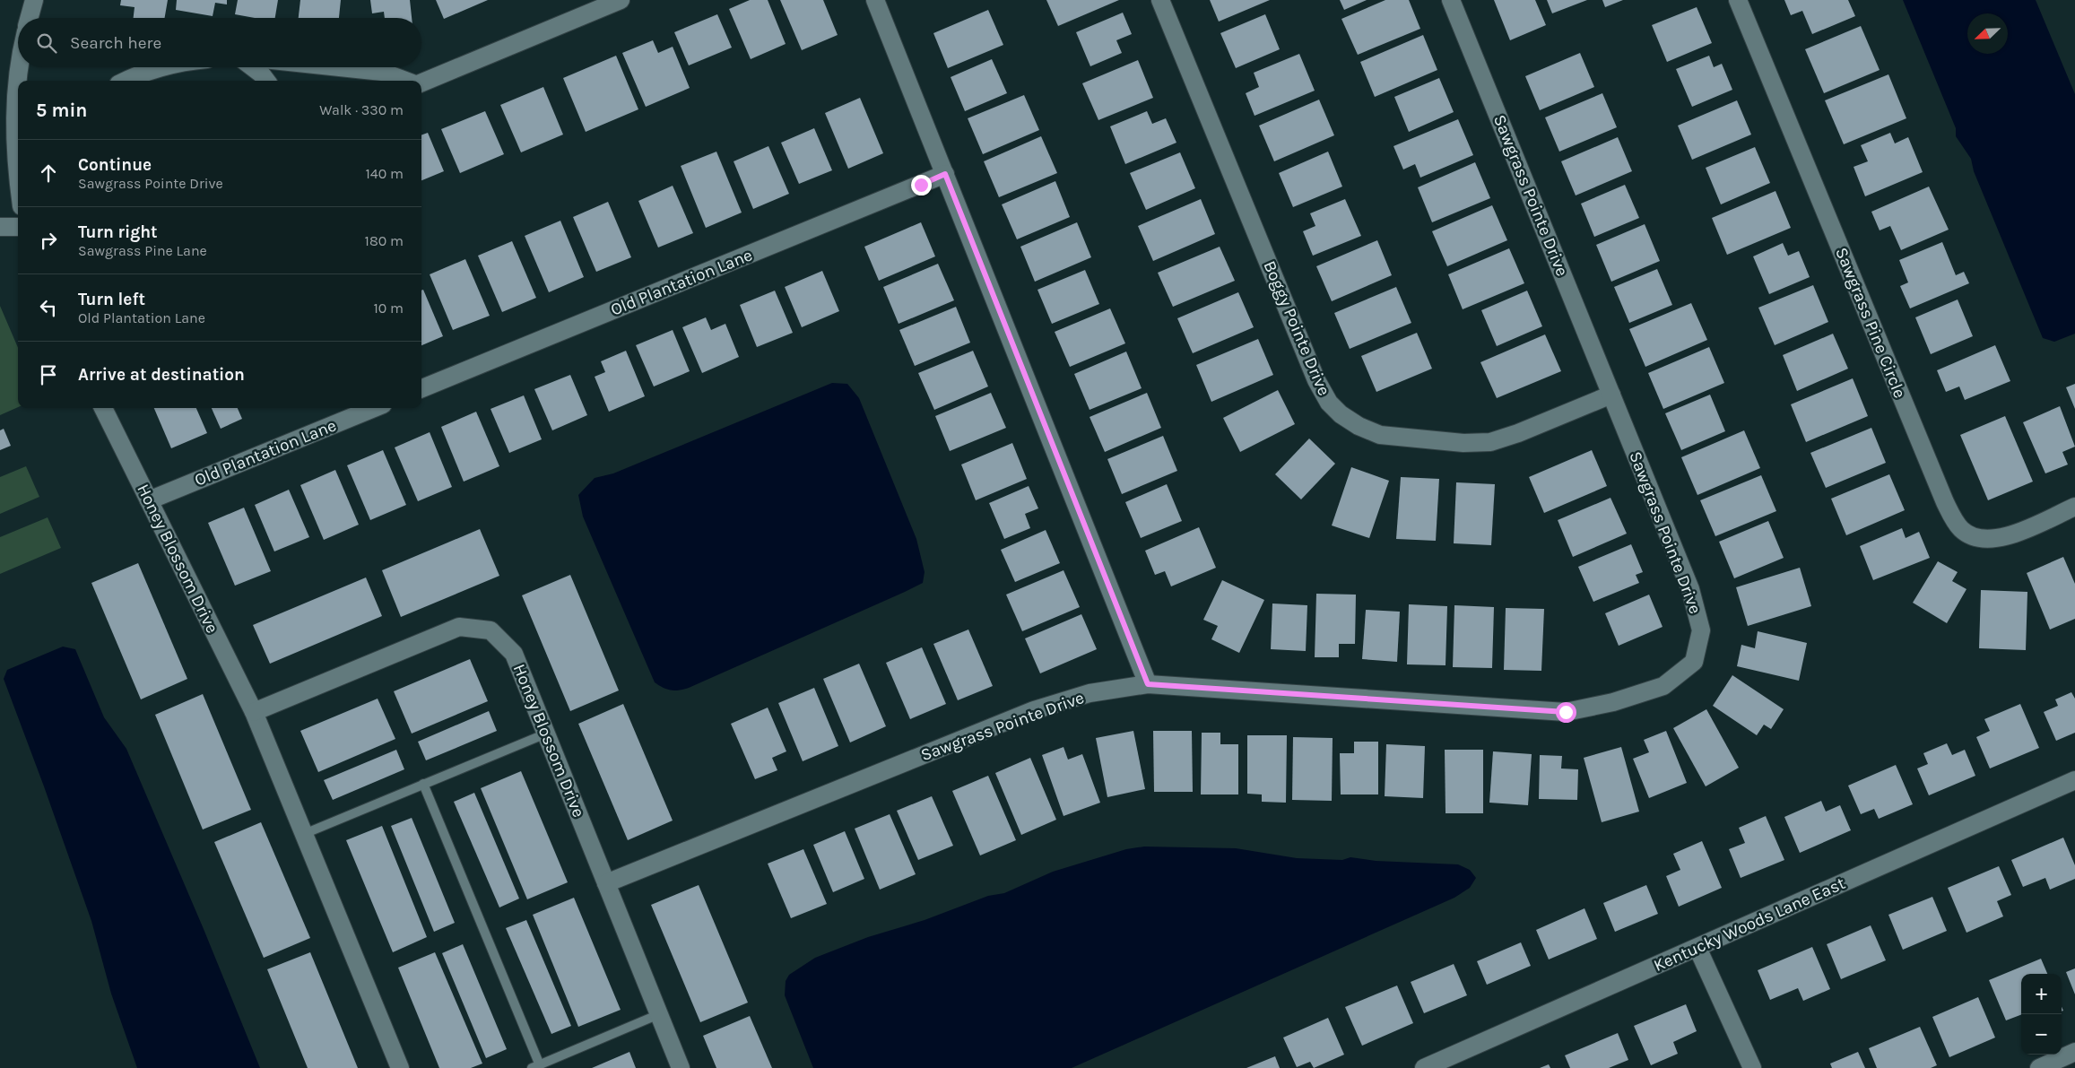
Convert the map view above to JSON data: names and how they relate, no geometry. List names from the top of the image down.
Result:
{
  "streets": {
    "street": [
      "Sawgrass Pointe Drive",
      "Old Plantation Lane",
      "Sawgrass Pine Circle",
      "Boggy Pointe Drive",
      "Honey Blossom Drive",
      "Kentucky Woods Lane East"
    ]
  },
  "crossings": [
    ["Sawgrass Pointe Drive", "Boggy Pointe Drive"],
    ["Sawgrass Pointe Drive", "Honey Blossom Drive"],
    ["Old Plantation Lane", "Honey Blossom Drive"]
  ],
  "north": "bottom left",
  "page": {
    "search": "Search here",
    "heading": ["5 min", "Walk · 330 m"],
    "list": [
      ["Continue", "Sawgrass Pointe Drive", "140 m"],
      ["Turn right", "Sawgrass Pine Lane", "180 m"],
      ["Turn left", "Old Plantation Lane", "10 m"],
      "Arrive at destination"
    ],
    "map_buttons": ["+", "−"]
  }
}
